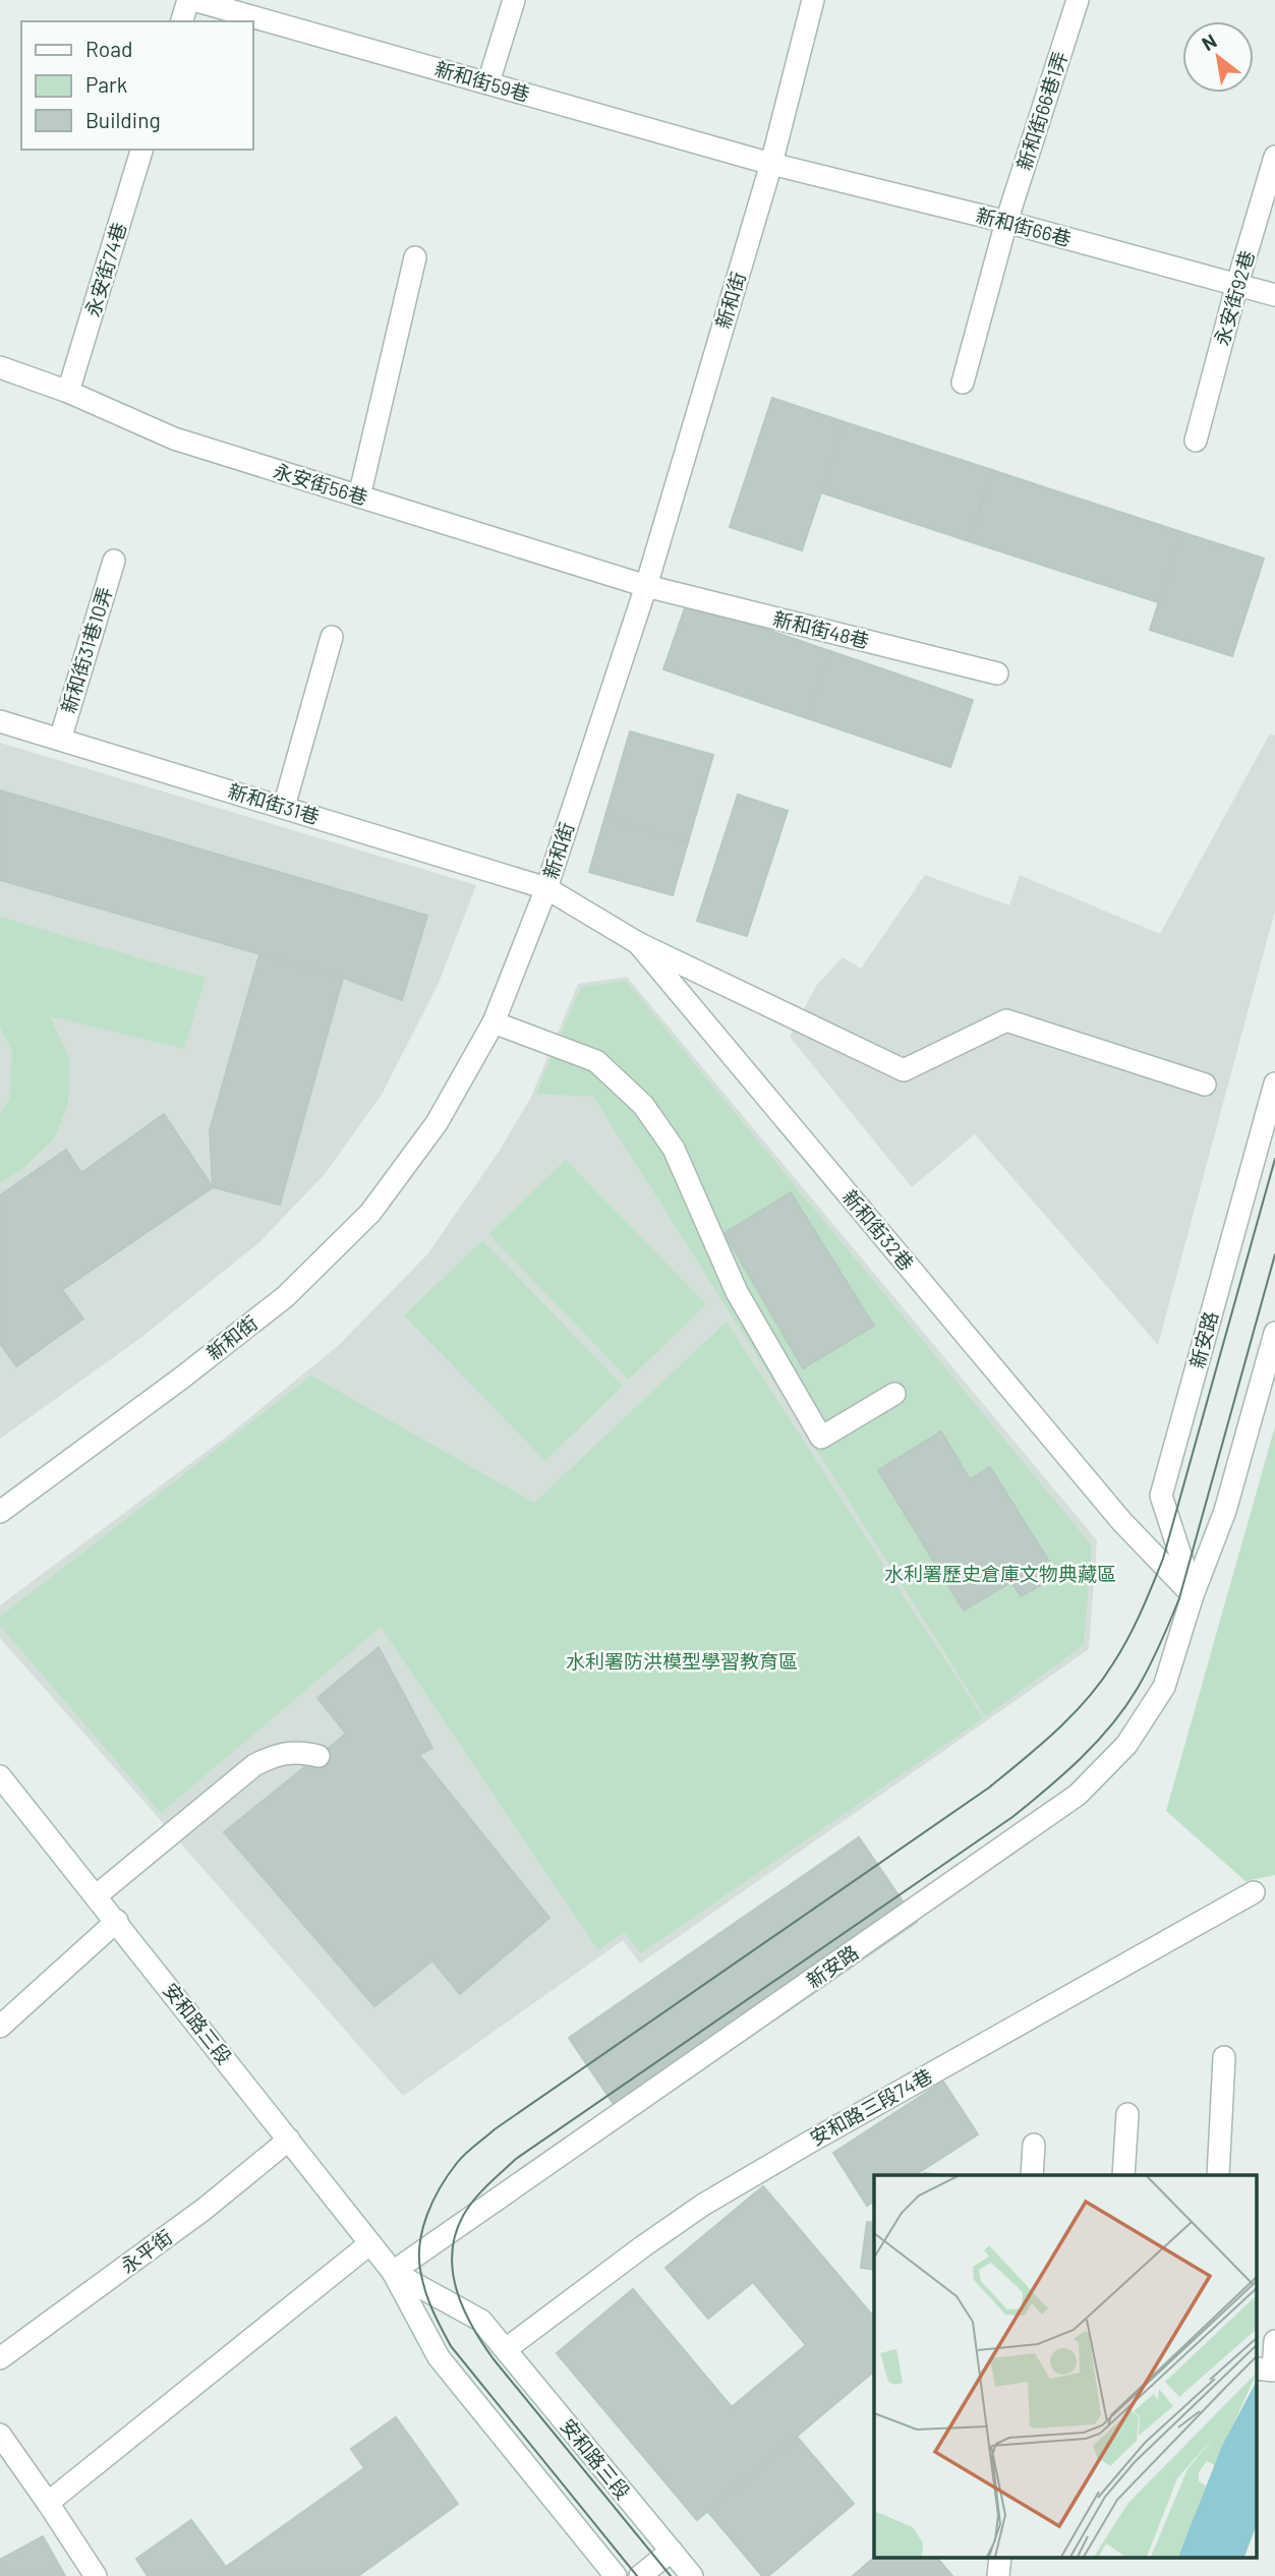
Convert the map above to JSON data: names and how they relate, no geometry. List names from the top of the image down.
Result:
{
  "streets": {
    "street": [
      "新和街59巷",
      "新和街66巷1弄",
      "新和街66巷",
      "永安街74巷",
      "永安街92巷",
      "新和街",
      "永安街56巷",
      "新和街48巷",
      "新和街31巷10弄",
      "新和街31巷",
      "新和街32巷",
      "新安路",
      "安和路三段",
      "安和路三段74巷",
      "永平街"
    ]
  },
  "crossings": [
    ["新和街59巷", "新和街66巷"],
    ["新和街59巷", "新和街"],
    ["新和街66巷1弄", "新和街66巷"],
    ["新和街66巷", "永安街92巷"],
    ["新和街66巷", "新和街"],
    ["永安街74巷", "永安街56巷"],
    ["新和街", "永安街56巷"],
    ["新和街", "新和街48巷"],
    ["新和街", "新和街31巷"],
    ["新和街", "新和街32巷"],
    ["永安街56巷", "新和街48巷"],
    ["新和街31巷10弄", "新和街31巷"],
    ["新和街31巷", "新和街32巷"],
    ["新和街32巷", "新安路"],
    ["新安路", "安和路三段"],
    ["安和路三段", "安和路三段74巷"],
    ["安和路三段", "永平街"]
  ],
  "parks": ["水利署歷史倉庫文物典藏區", "水利署防洪模型學習教育區"],
  "legend": ["Road", "Park", "Building"],
  "north": "top left"
}
